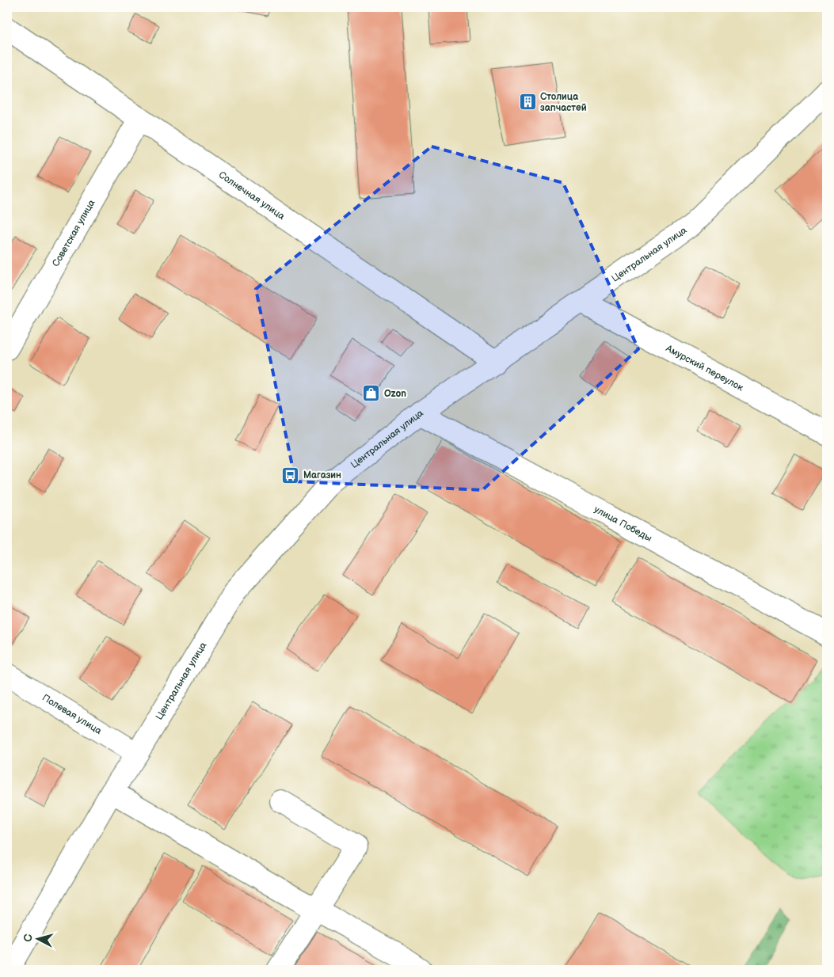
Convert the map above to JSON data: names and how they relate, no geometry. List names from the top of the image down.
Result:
{
  "streets": {
    "street": [
      "Солнечная улица",
      "Советская улица",
      "Центральная улица",
      "Амурский переулок",
      "улица Победы",
      "Полевая улица"
    ]
  },
  "crossings": [
    ["Солнечная улица", "Советская улица"],
    ["Солнечная улица", "Центральная улица"],
    ["Центральная улица", "Амурский переулок"],
    ["Центральная улица", "улица Победы"],
    ["Центральная улица", "Полевая улица"]
  ],
  "places": {
    "building": ["Столица запчастей"],
    "shop": ["Ozon"],
    "bus stop": ["Магазин"]
  },
  "north": "left"
}
